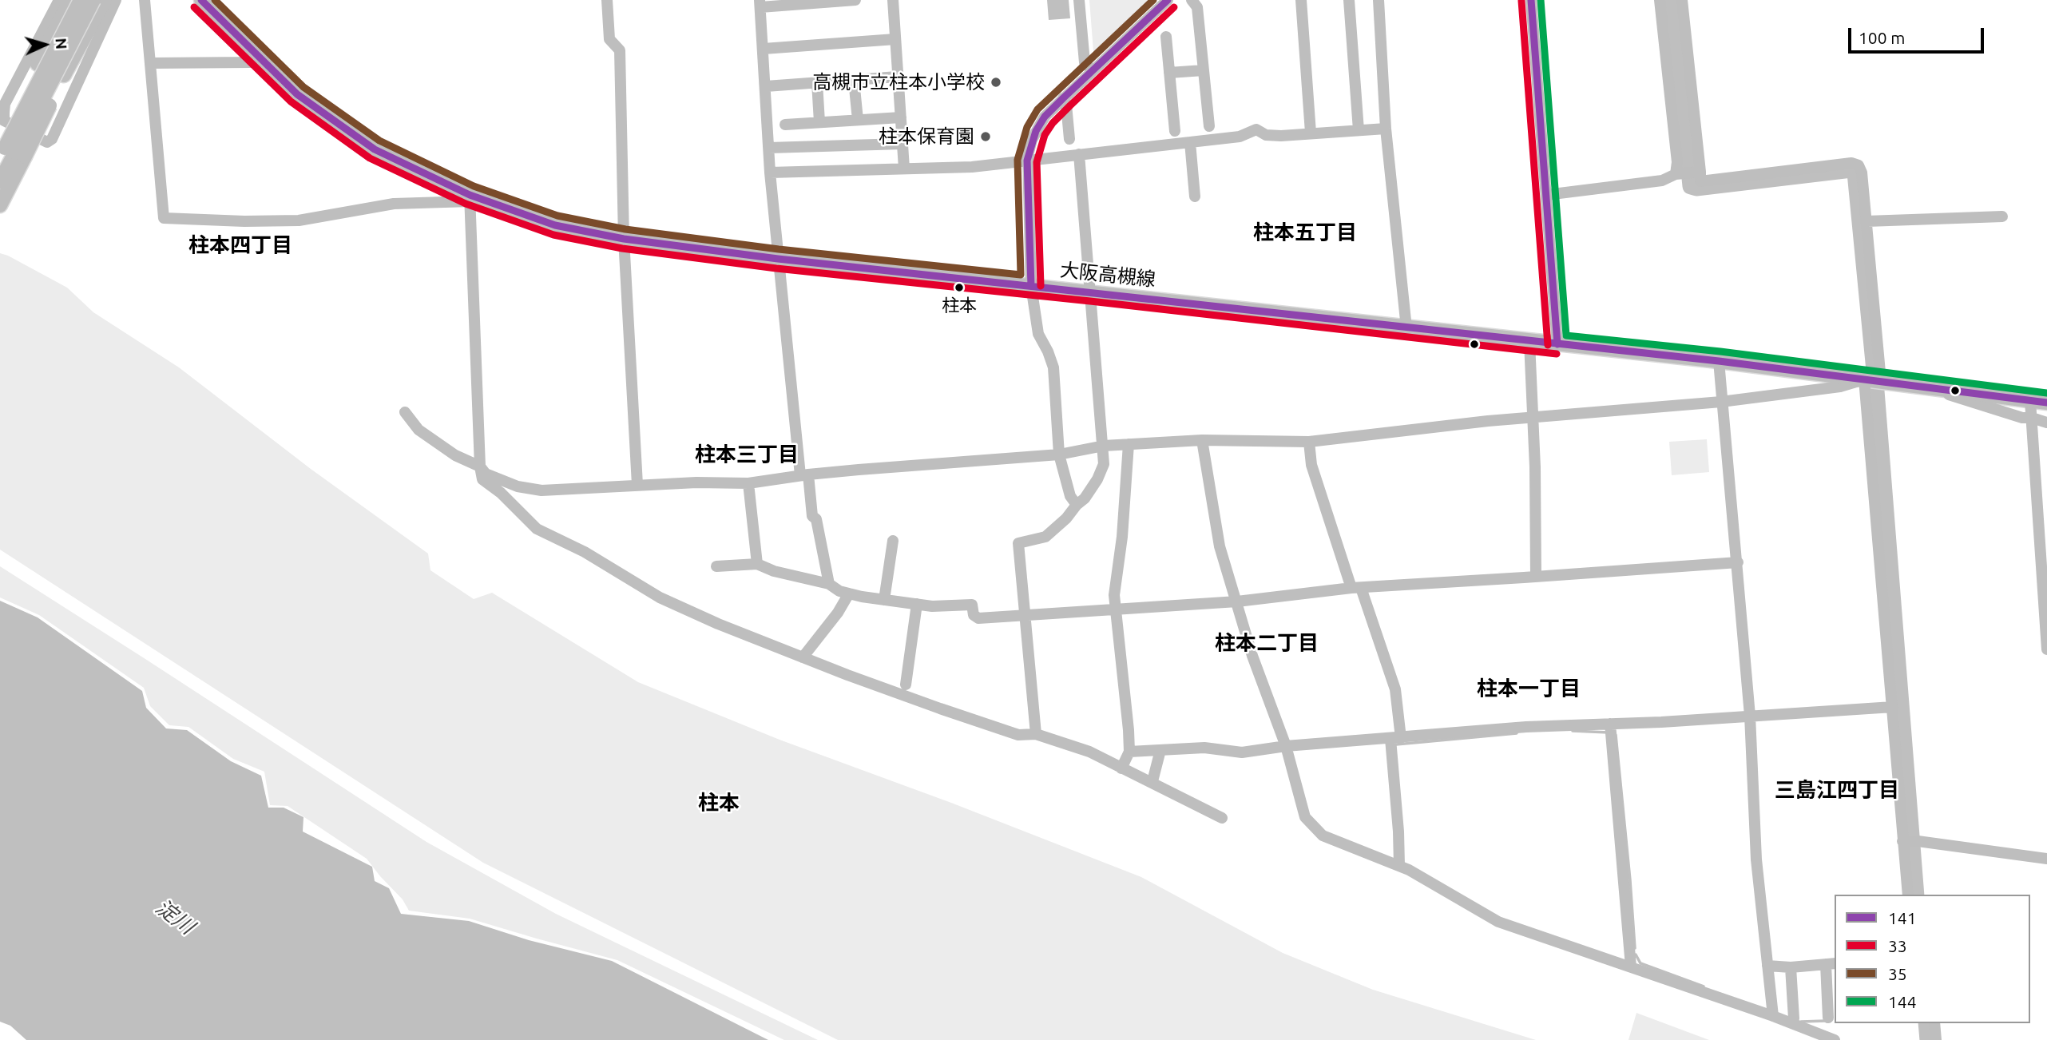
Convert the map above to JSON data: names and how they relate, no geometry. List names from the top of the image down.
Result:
{
  "streets": {
    "main road": ["大阪高槻線"]
  },
  "districts": [
    "柱本五丁目",
    "柱本四丁目",
    "柱本三丁目",
    "柱本二丁目",
    "柱本一丁目",
    "三島江四丁目",
    "柱本"
  ],
  "water": ["淀川"],
  "places": ["高槻市立柱本小学校", "柱本保育園", "柱本"],
  "lines": [
    "transit line 141",
    "transit line 35",
    "transit line 144",
    "transit line 33"
  ],
  "legend": [
    "141",
    "33",
    "35",
    "144"
  ],
  "scale_bar": "100 m",
  "north": "right"
}
